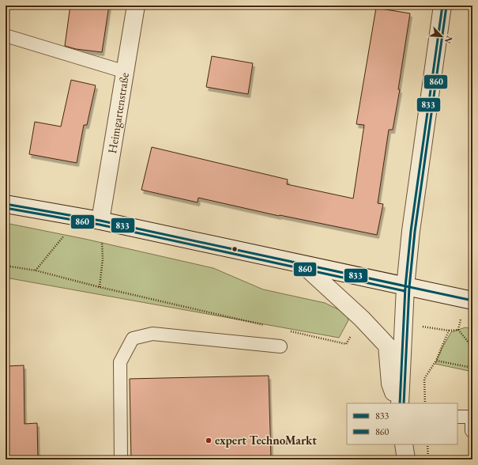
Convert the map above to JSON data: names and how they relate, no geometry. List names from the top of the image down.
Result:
{
  "streets": {
    "street": ["Heimgartenstraße"]
  },
  "places": ["expert TechnoMarkt"],
  "lines": ["transit line 833", "transit line 860"],
  "legend": ["833", "860"],
  "north": "bottom right"
}
